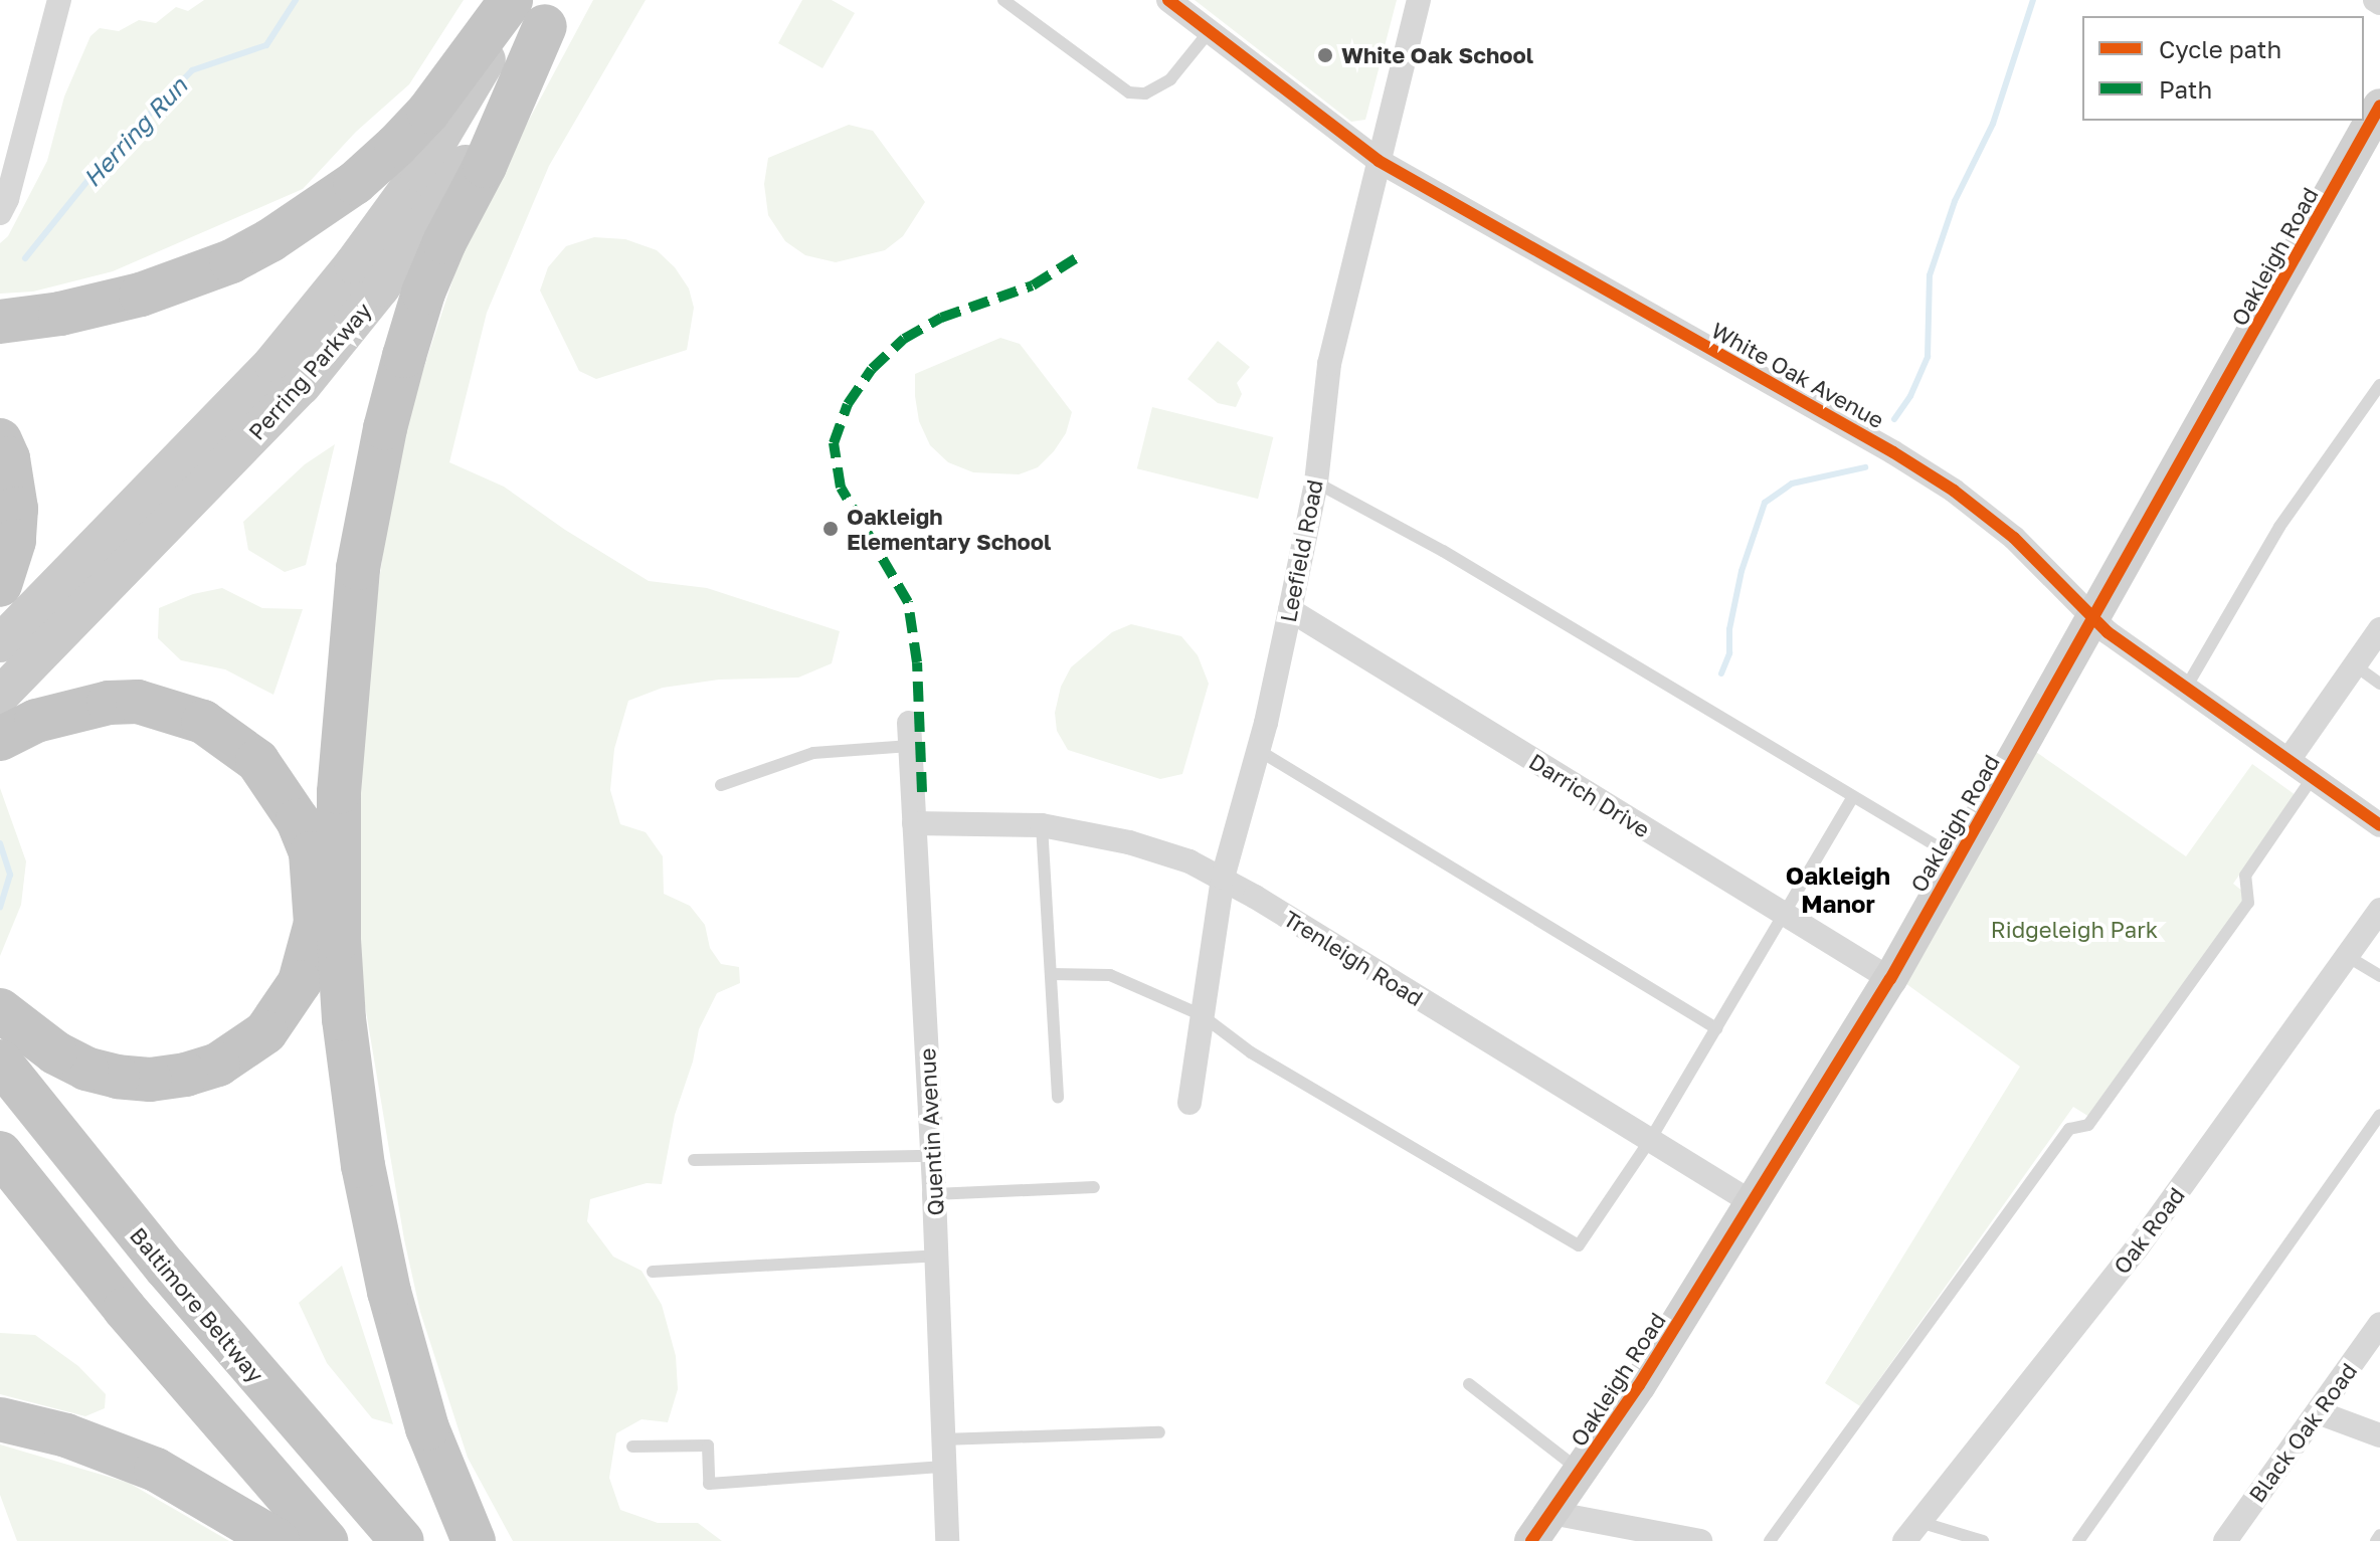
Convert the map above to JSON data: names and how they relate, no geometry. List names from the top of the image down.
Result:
{
  "streets": {
    "highway": ["Baltimore Beltway"],
    "main road": ["Perring Parkway"],
    "street": [
      "Oakleigh Road",
      "White Oak Avenue",
      "Leefield Road",
      "Darrich Drive",
      "Trenleigh Road",
      "Quentin Avenue",
      "Oak Road",
      "Black Oak Road"
    ]
  },
  "crossings": [
    ["Oakleigh Road", "White Oak Avenue"],
    ["Oakleigh Road", "Darrich Drive"],
    ["Oakleigh Road", "Trenleigh Road"],
    ["White Oak Avenue", "Leefield Road"],
    ["Leefield Road", "Darrich Drive"],
    ["Leefield Road", "Trenleigh Road"],
    ["Trenleigh Road", "Quentin Avenue"]
  ],
  "districts": ["Oakleigh Manor"],
  "water": ["Herring Run"],
  "parks": ["Ridgeleigh Park"],
  "places": ["White Oak School", "Oakleigh Elementary School"],
  "legend": ["Cycle path", "Path"]
}
